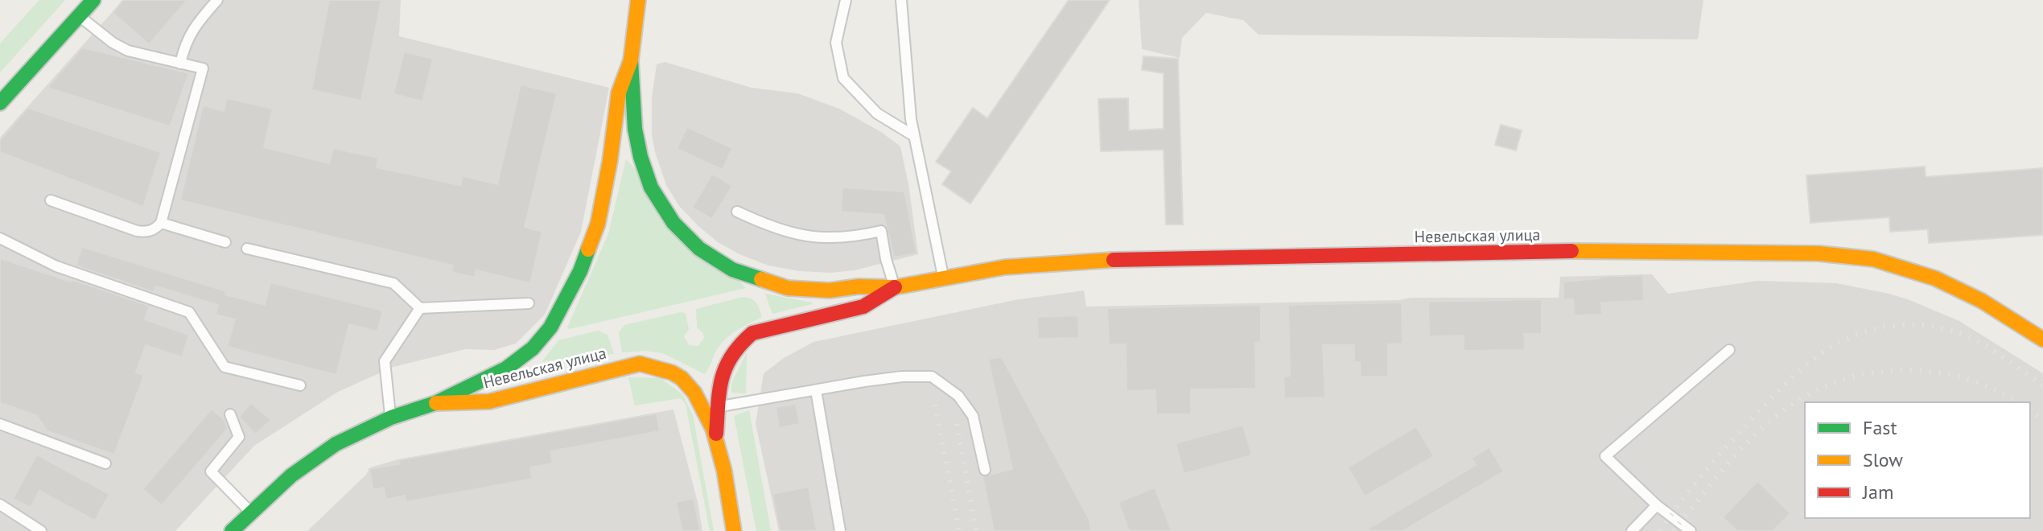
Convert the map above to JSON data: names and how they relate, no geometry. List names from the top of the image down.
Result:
{
  "streets": {
    "street": ["Невельская улица"]
  },
  "legend": ["Fast", "Slow", "Jam"]
}
